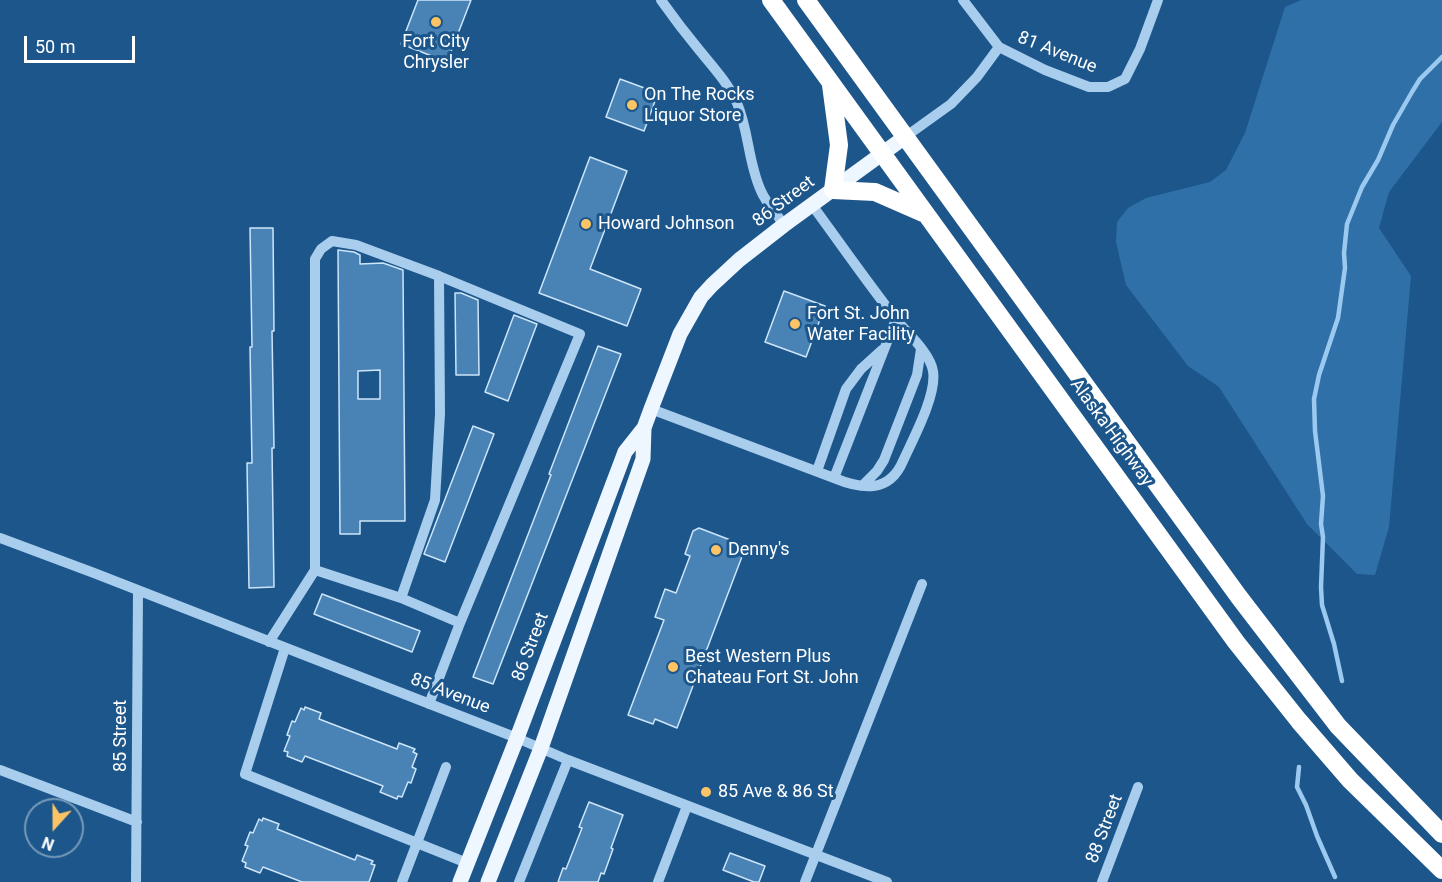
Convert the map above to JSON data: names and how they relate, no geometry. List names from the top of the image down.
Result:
{
  "streets": {
    "highway": ["Alaska Highway"],
    "main road": ["86 Street"],
    "street": [
      "81 Avenue",
      "85 Avenue",
      "85 Street",
      "88 Street"
    ]
  },
  "crossings": [
    ["81 Avenue", "86 Street"],
    ["86 Street", "Alaska Highway"],
    ["86 Street", "85 Avenue"],
    ["85 Avenue", "85 Street"]
  ],
  "places": [
    "Fort City Chrysler",
    "On The Rocks Liquor Store",
    "Howard Johnson",
    "Fort St. John Water Facility",
    "Denny's",
    "Best Western Plus Chateau Fort St. John",
    "85 Ave & 86 St"
  ],
  "scale_bar": "50 m",
  "north": "bottom"
}
